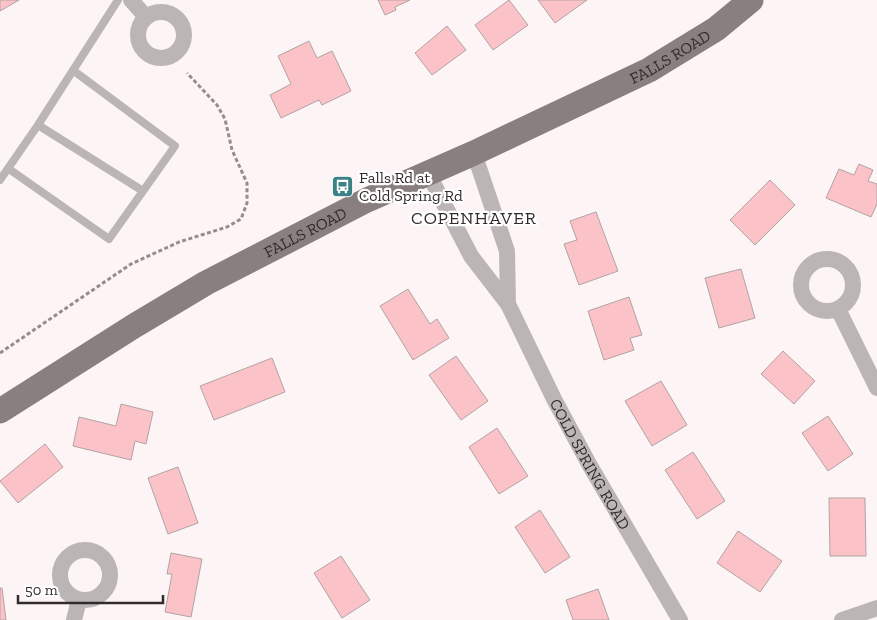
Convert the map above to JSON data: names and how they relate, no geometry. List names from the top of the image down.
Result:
{
  "streets": {
    "main road": ["FALLS ROAD"],
    "street": ["COLD SPRING ROAD"]
  },
  "crossings": [
    ["FALLS ROAD", "COLD SPRING ROAD"]
  ],
  "districts": ["COPENHAVER"],
  "places": {
    "bus stop": ["Falls Rd at Cold Spring Rd"]
  },
  "scale_bar": "50 m"
}
